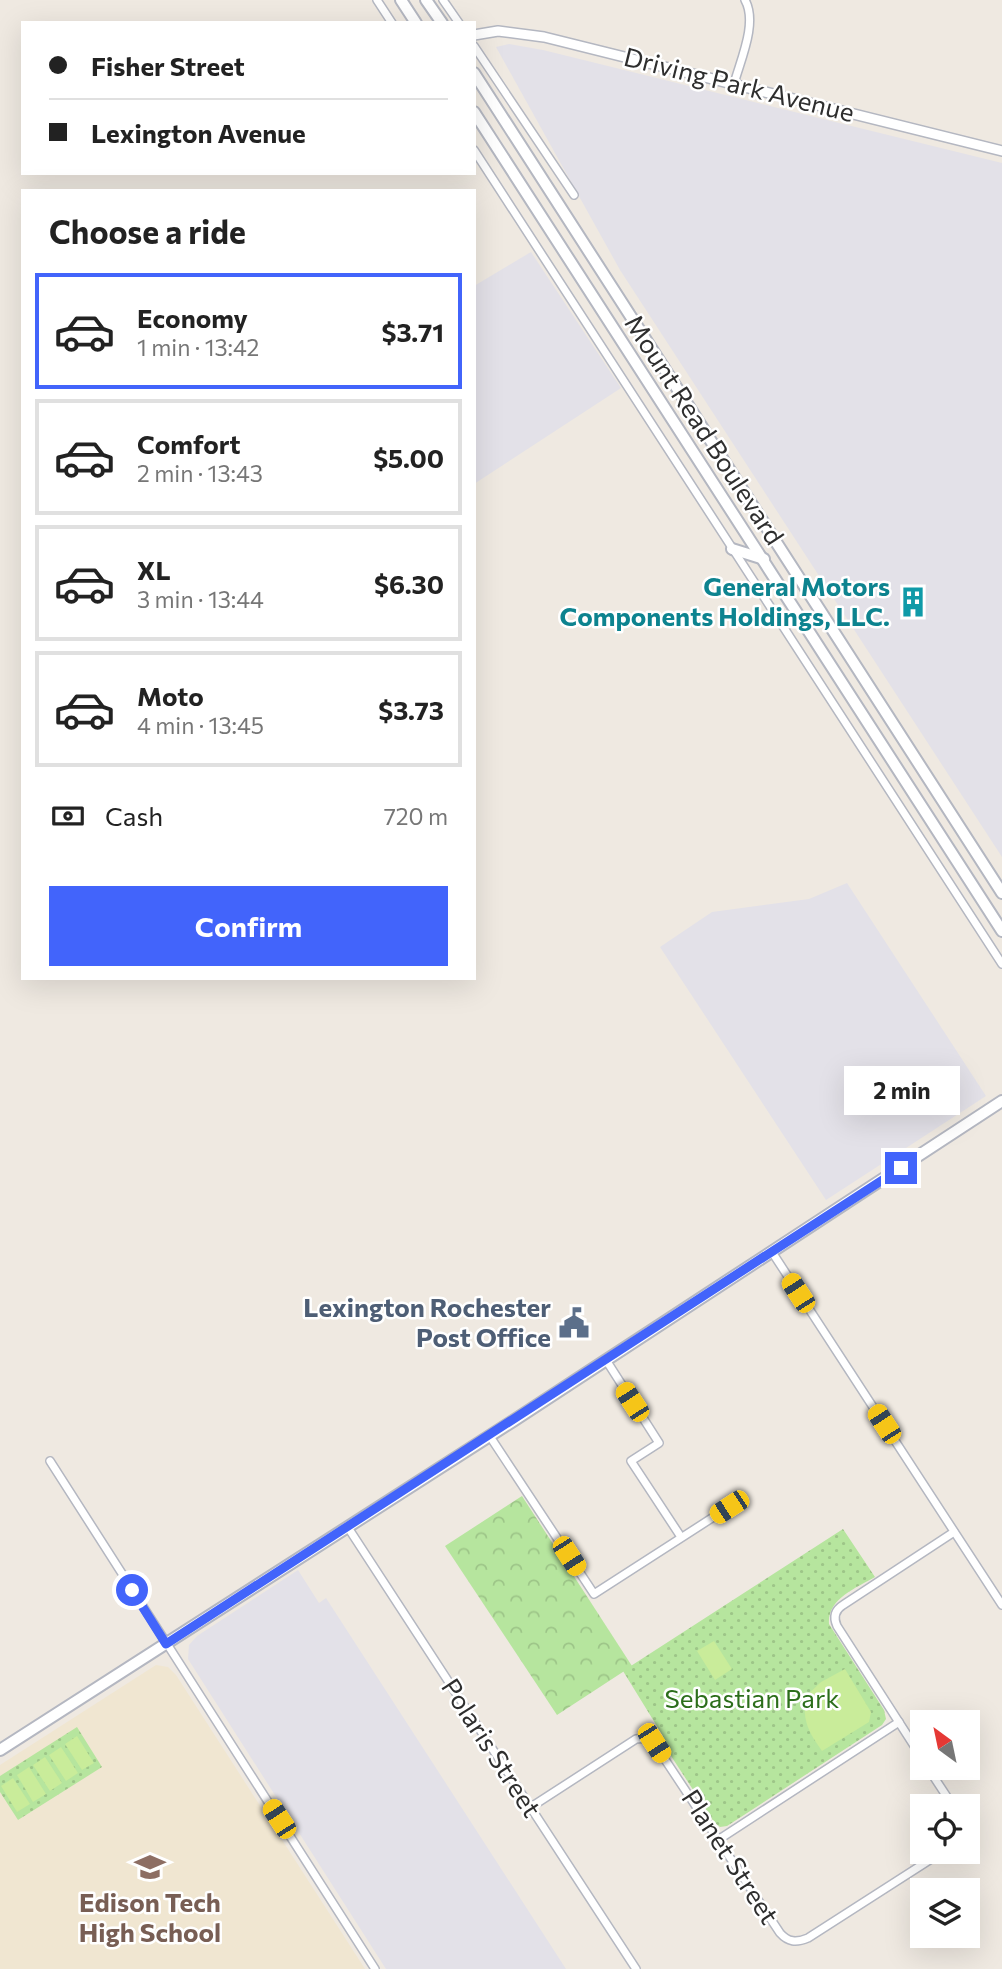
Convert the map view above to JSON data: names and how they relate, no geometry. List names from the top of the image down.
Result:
{
  "streets": {
    "main road": ["Mount Read Boulevard"],
    "street": ["Driving Park Avenue", "Polaris Street", "Planet Street"]
  },
  "crossings": [
    ["Polaris Street", "Planet Street"]
  ],
  "parks": ["Sebastian Park"],
  "places": {
    "building": ["General Motors Components Holdings, LLC."],
    "public building": ["Lexington Rochester Post Office"],
    "school or university": ["Edison Tech High School"]
  },
  "north": "top left",
  "page": {
    "banner": ["Fisher Street", "Lexington Avenue"],
    "heading": "Choose a ride",
    "list": [
      {
        "name": "Economy",
        "note": "1 min · 13:42",
        "value": "$3.71"
      },
      {
        "name": "Comfort",
        "note": "2 min · 13:43",
        "value": "$5.00"
      },
      {
        "name": "XL",
        "note": "3 min · 13:44",
        "value": "$6.30"
      },
      {
        "name": "Moto",
        "note": "4 min · 13:45",
        "value": "$3.73"
      }
    ],
    "pay": ["Cash", "720 m"],
    "buttons": "Confirm",
    "bubble": "2 min"
  }
}
